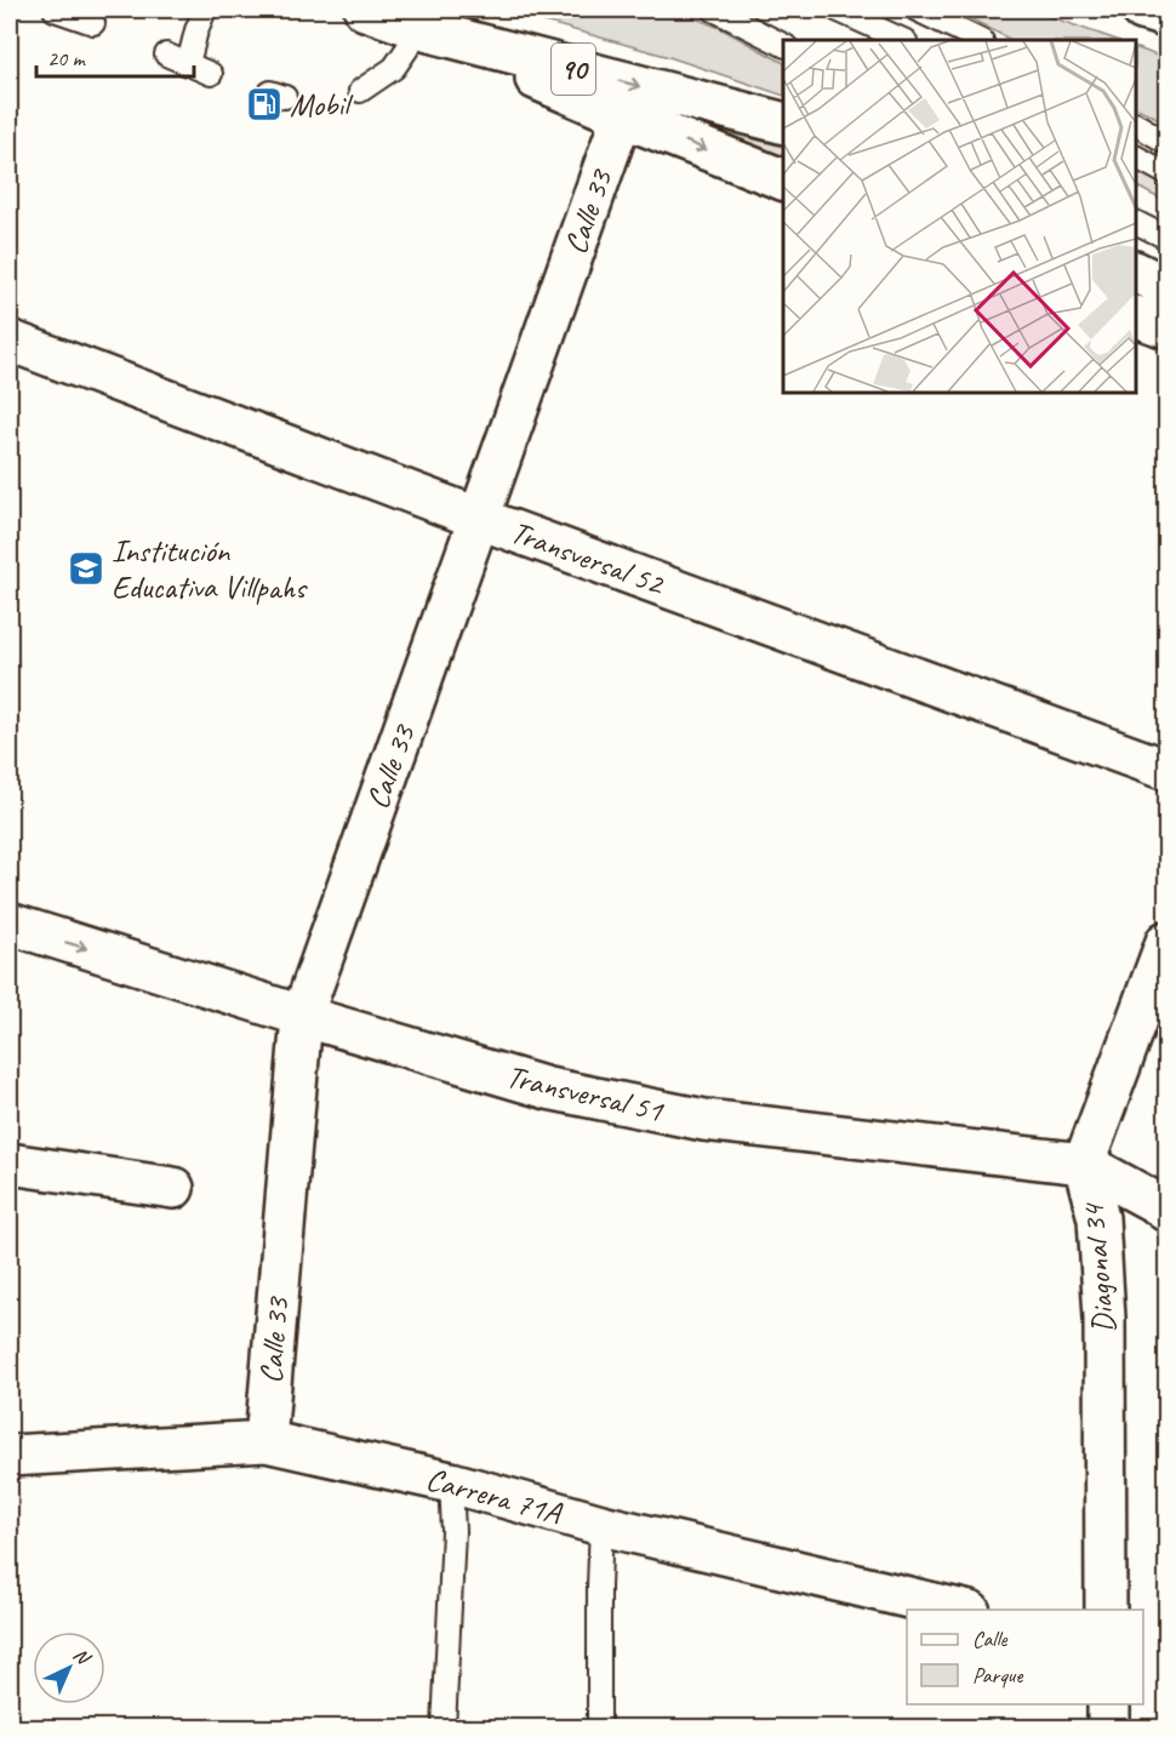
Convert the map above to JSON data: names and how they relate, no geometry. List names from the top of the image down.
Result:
{
  "streets": {
    "main road": [
      "90",
      "Calle 33",
      "Transversal 52",
      "Transversal 51",
      "Diagonal 34",
      "Carrera 71A"
    ]
  },
  "crossings": [
    ["Calle 33", "Transversal 52"],
    ["Calle 33", "Transversal 51"],
    ["Calle 33", "Carrera 71A"],
    ["Transversal 51", "Diagonal 34"]
  ],
  "places": {
    "fuel station": ["Mobil"],
    "school or university": ["Institución Educativa Villpahs"]
  },
  "legend": ["Calle", "Parque"],
  "scale_bar": "20 m",
  "north": "top right"
}
